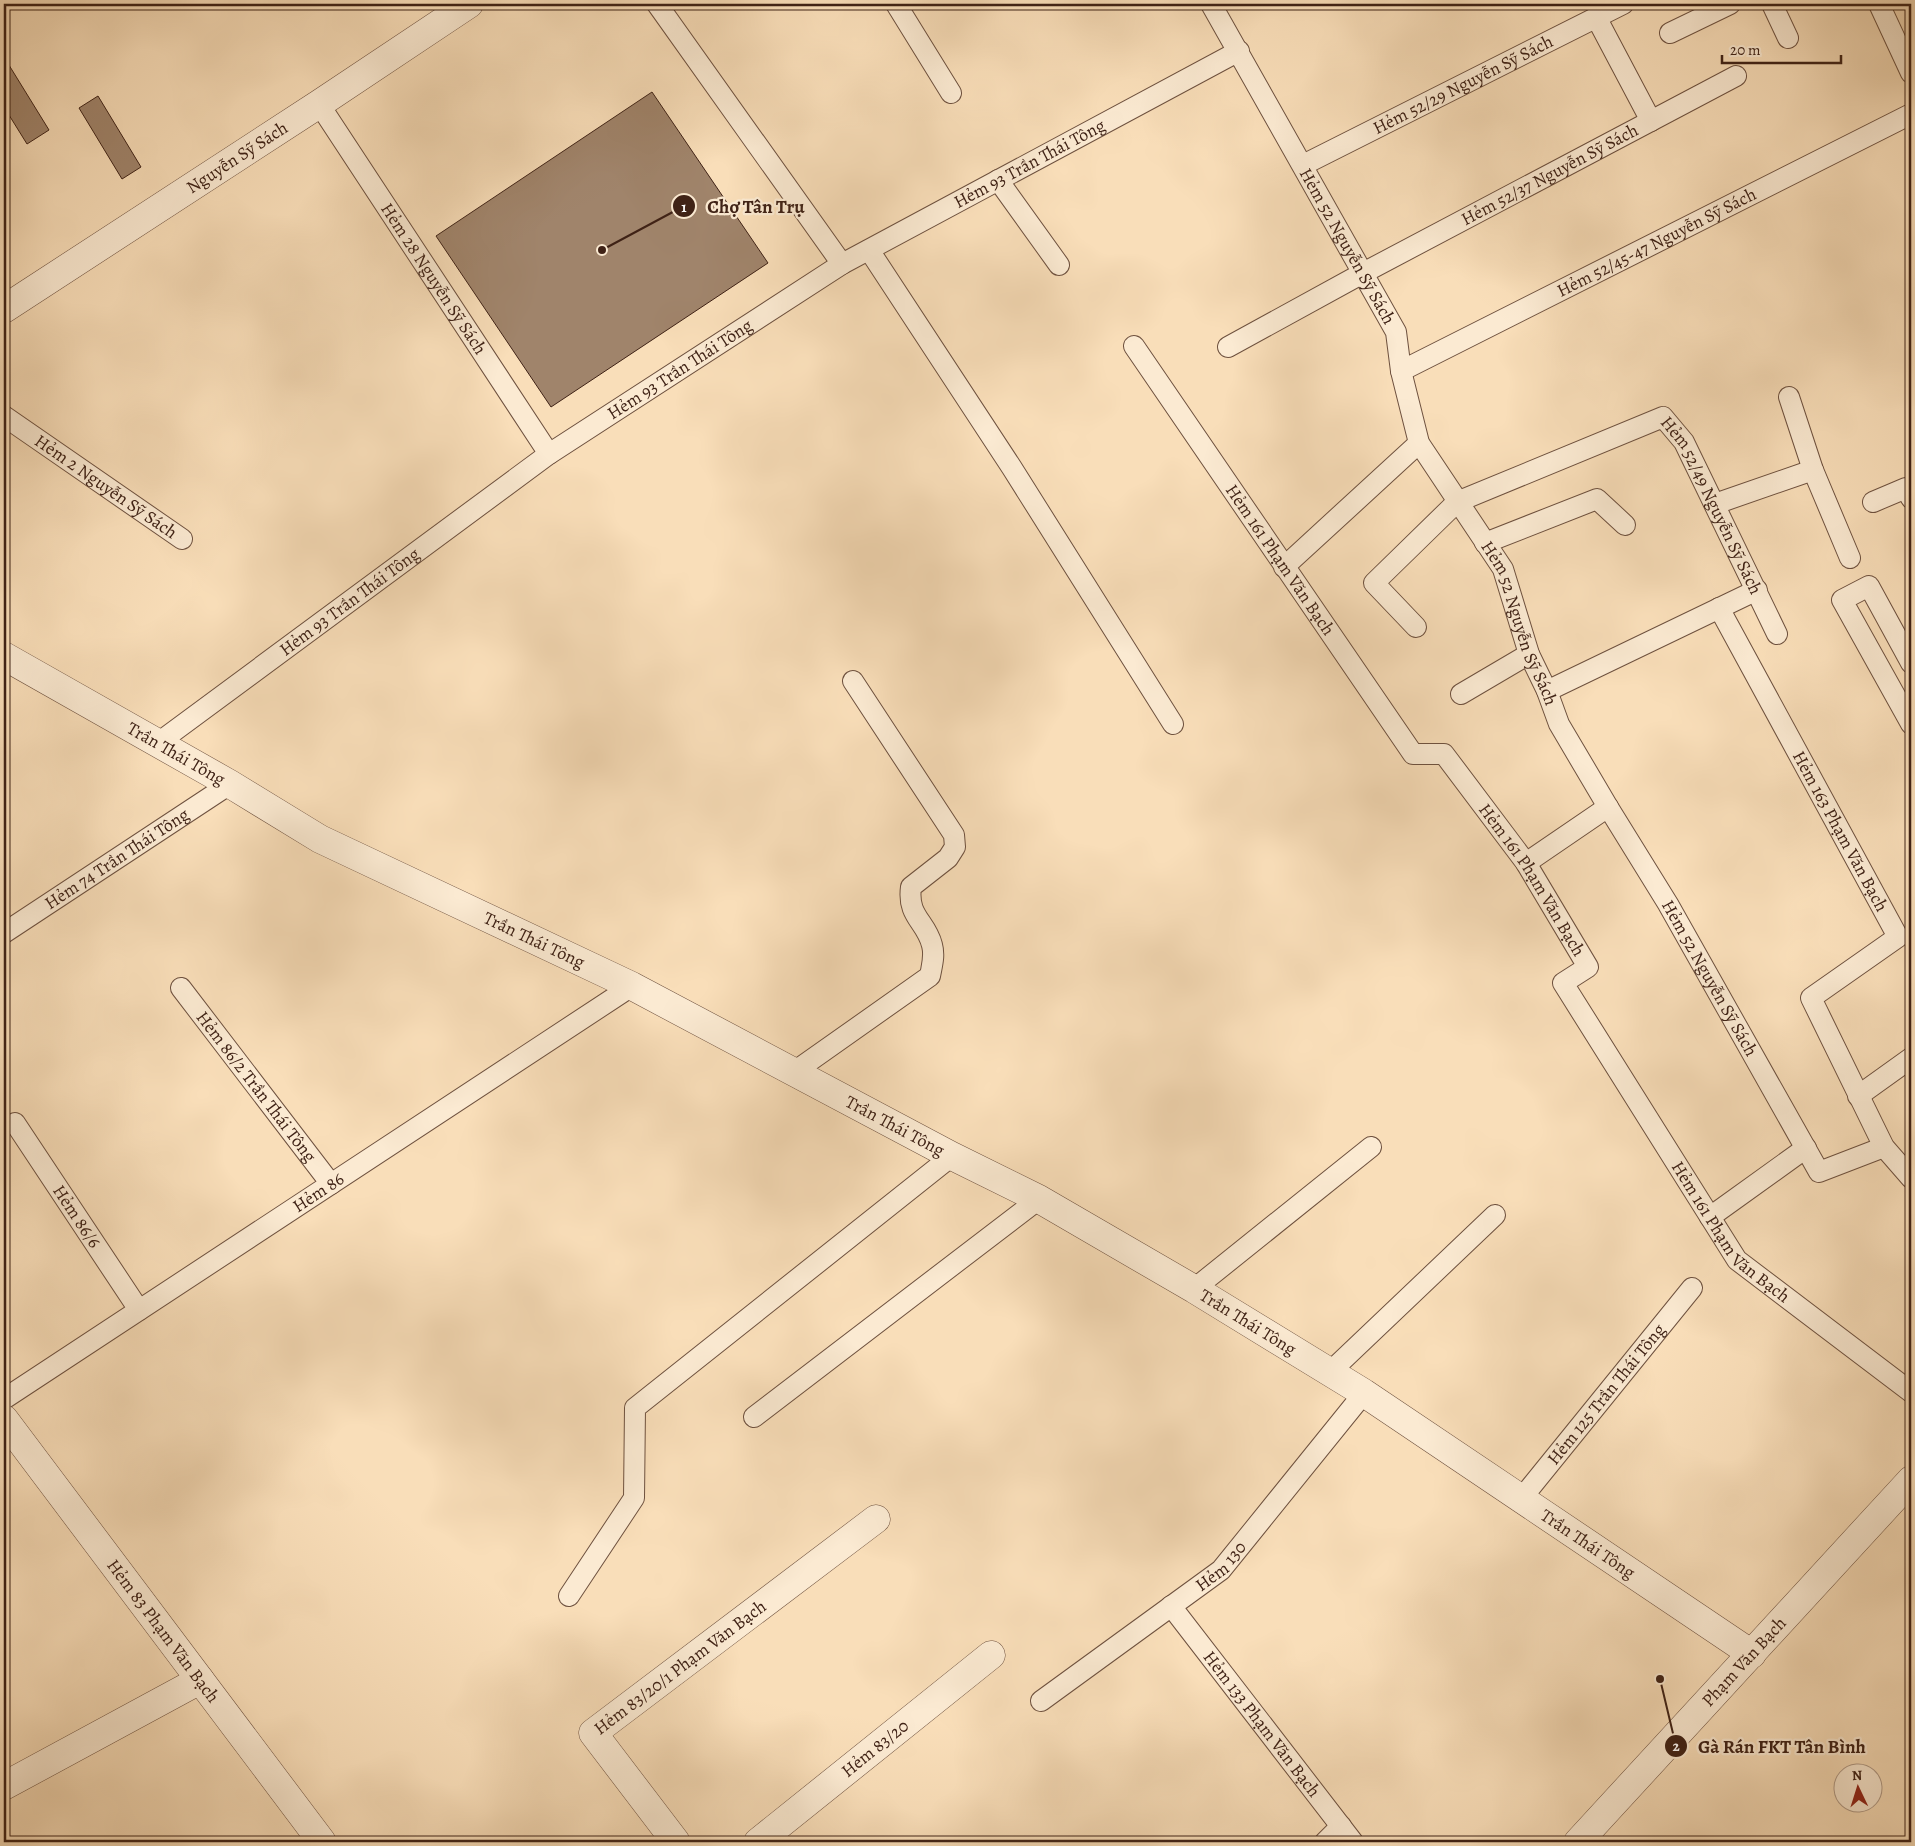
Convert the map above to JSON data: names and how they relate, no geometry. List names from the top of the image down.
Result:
{
  "streets": {
    "street": [
      "Nguyễn Sỹ Sách",
      "Trần Thái Tông",
      "Hẻm 83 Phạm Văn Bạch",
      "Phạm Văn Bạch",
      "Hẻm 83/20/1 Phạm Văn Bạch",
      "Hẻm 83/20"
    ],
    "lane": [
      "Hẻm 52/29 Nguyễn Sỹ Sách",
      "Hẻm 93 Trần Thái Tông",
      "Hẻm 52/37 Nguyễn Sỹ Sách",
      "Hẻm 52/45-47 Nguyễn Sỹ Sách",
      "Hẻm 52 Nguyễn Sỹ Sách",
      "Hẻm 28 Nguyễn Sỹ Sách",
      "Hẻm 2 Nguyễn Sỹ Sách",
      "Hẻm 52/49 Nguyễn Sỹ Sách",
      "Hẻm 161 Phạm Văn Bạch",
      "Hẻm 163 Phạm Văn Bạch",
      "Hẻm 74 Trần Thái Tông",
      "Hẻm 86/2 Trần Thái Tông",
      "Hẻm 86",
      "Hẻm 86/6",
      "Hẻm 125 Trần Thái Tông",
      "Hẻm 130",
      "Hẻm 133 Phạm Văn Bạch"
    ]
  },
  "crossings": [
    ["Hẻm 52/29 Nguyễn Sỹ Sách", "Hẻm 52 Nguyễn Sỹ Sách"],
    ["Nguyễn Sỹ Sách", "Hẻm 28 Nguyễn Sỹ Sách"],
    ["Hẻm 93 Trần Thái Tông", "Hẻm 52 Nguyễn Sỹ Sách"],
    ["Hẻm 93 Trần Thái Tông", "Hẻm 28 Nguyễn Sỹ Sách"],
    ["Hẻm 93 Trần Thái Tông", "Trần Thái Tông"],
    ["Hẻm 52/37 Nguyễn Sỹ Sách", "Hẻm 52 Nguyễn Sỹ Sách"],
    ["Hẻm 52/45-47 Nguyễn Sỹ Sách", "Hẻm 52 Nguyễn Sỹ Sách"],
    ["Hẻm 52 Nguyễn Sỹ Sách", "Hẻm 52/49 Nguyễn Sỹ Sách"],
    ["Hẻm 52 Nguyễn Sỹ Sách", "Hẻm 163 Phạm Văn Bạch"],
    ["Trần Thái Tông", "Hẻm 74 Trần Thái Tông"],
    ["Trần Thái Tông", "Hẻm 86"],
    ["Trần Thái Tông", "Hẻm 125 Trần Thái Tông"],
    ["Trần Thái Tông", "Hẻm 130"],
    ["Trần Thái Tông", "Phạm Văn Bạch"],
    ["Hẻm 86/2 Trần Thái Tông", "Hẻm 86"],
    ["Hẻm 86", "Hẻm 86/6"],
    ["Hẻm 130", "Hẻm 133 Phạm Văn Bạch"]
  ],
  "places": ["Chợ Tân Trụ", "Gà Rán FKT Tân Bình"],
  "scale_bar": "20 m",
  "north": "top"
}
